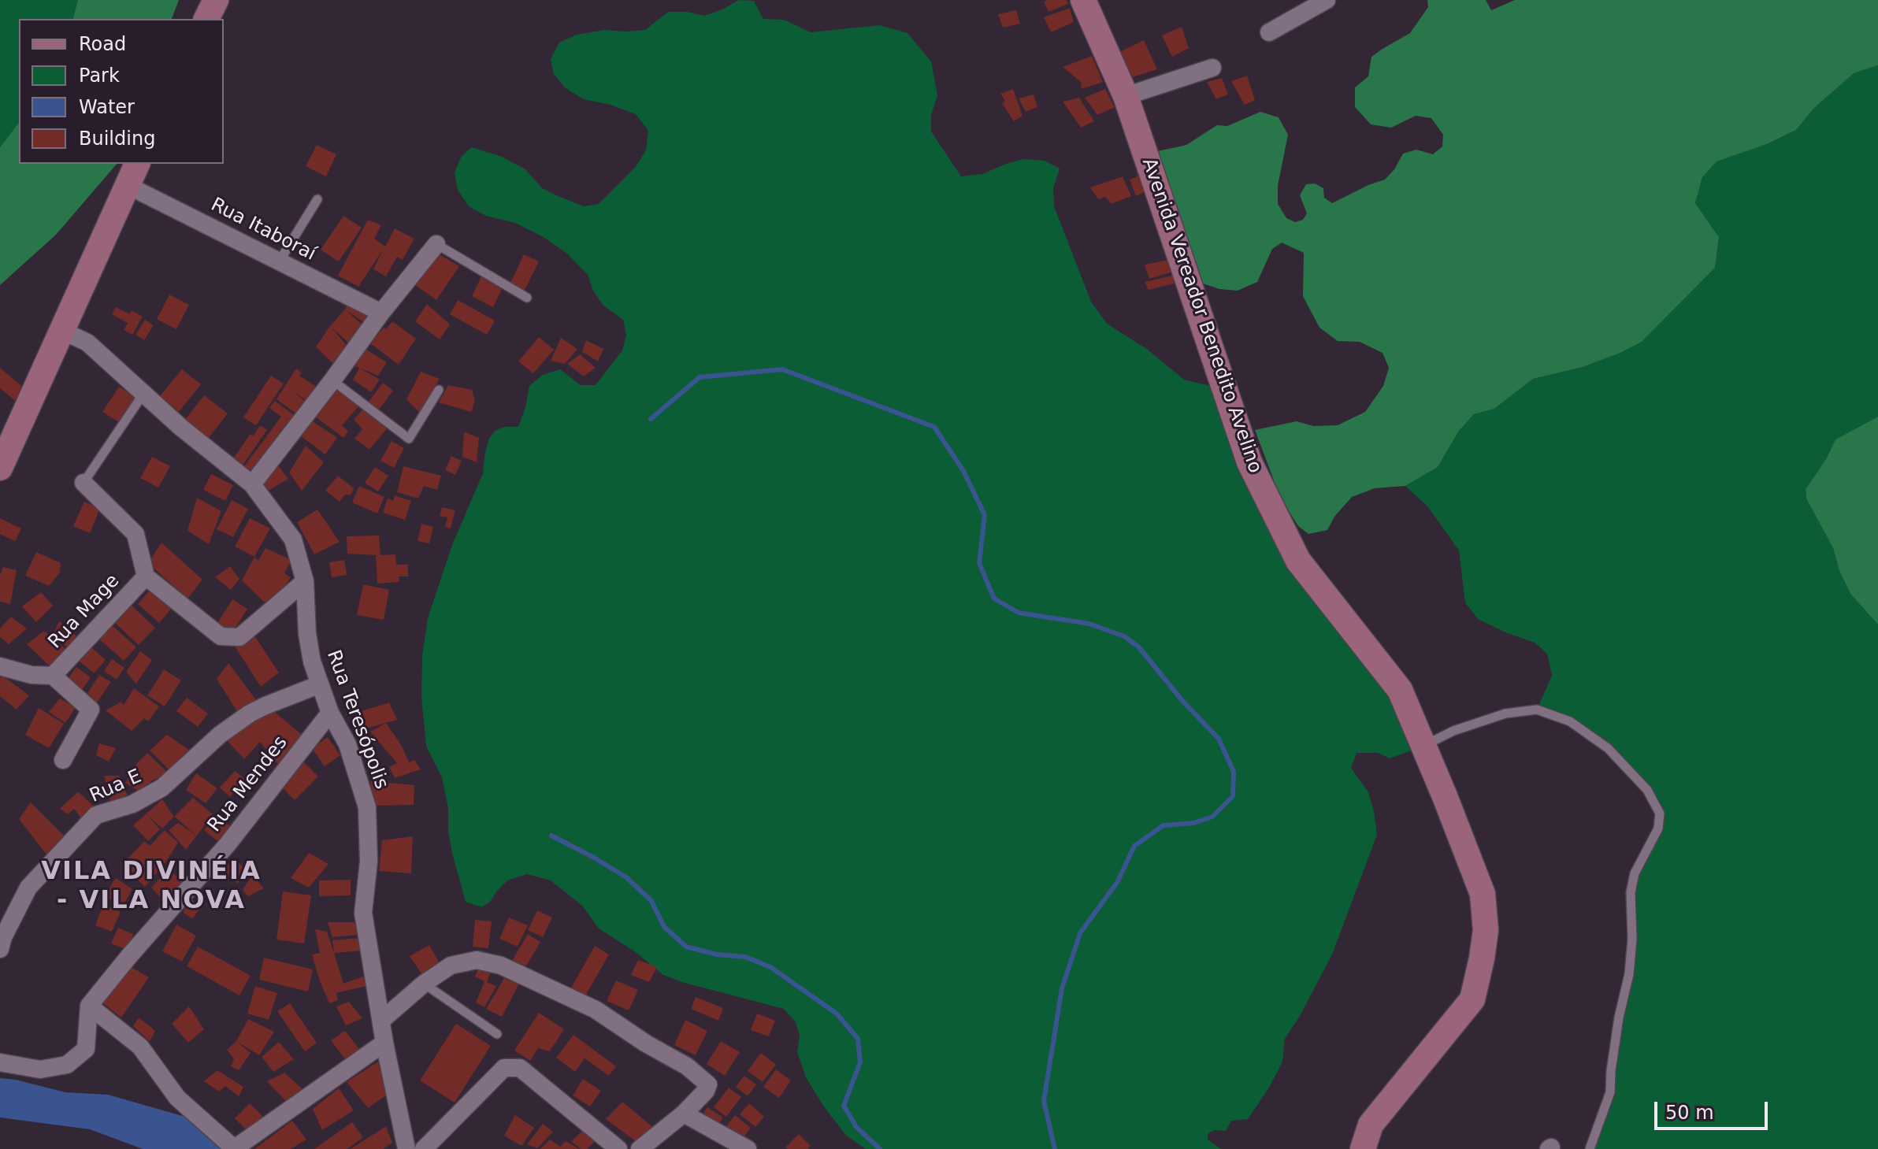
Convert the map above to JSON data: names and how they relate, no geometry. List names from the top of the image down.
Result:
{
  "streets": {
    "main road": ["Avenida Vereador Benedito Avelino"],
    "street": [
      "Rua Itaboraí",
      "Rua Mage",
      "Rua Teresópolis",
      "Rua Mendes",
      "Rua E"
    ]
  },
  "crossings": [
    ["Rua Teresópolis", "Rua Mendes"],
    ["Rua Teresópolis", "Rua E"]
  ],
  "districts": ["VILA DIVINÉIA - VILA NOVA"],
  "legend": [
    "Road",
    "Park",
    "Water",
    "Building"
  ],
  "scale_bar": "50 m"
}
